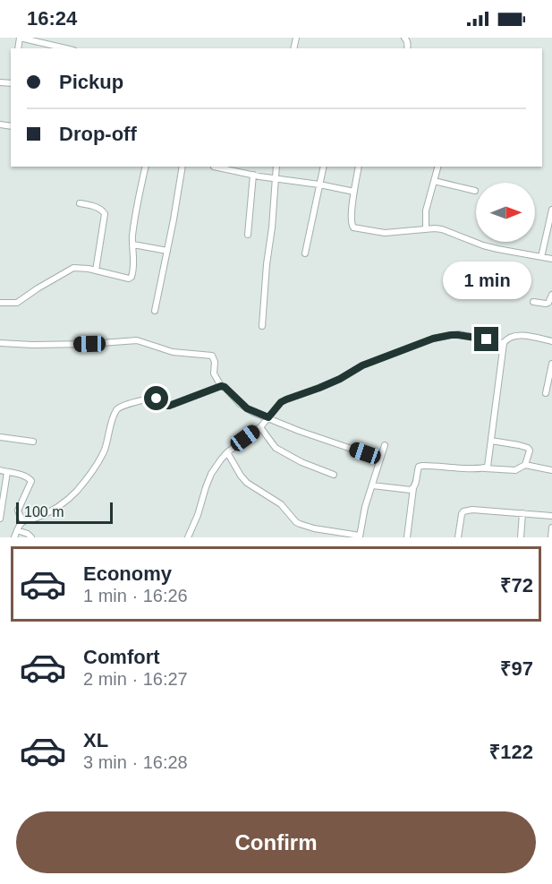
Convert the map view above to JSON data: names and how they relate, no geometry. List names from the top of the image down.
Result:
{
  "scale_bar": "100 m",
  "north": "right",
  "page": {
    "status": "16:24",
    "banner": ["Pickup", "Drop-off"],
    "bubble": "1 min",
    "scale": "100 m",
    "list": [
      {
        "name": "Economy",
        "note": "1 min · 16:26",
        "value": "₹72"
      },
      {
        "name": "Comfort",
        "note": "2 min · 16:27",
        "value": "₹97"
      },
      {
        "name": "XL",
        "note": "3 min · 16:28",
        "value": "₹122"
      }
    ],
    "buttons": "Confirm"
  }
}
